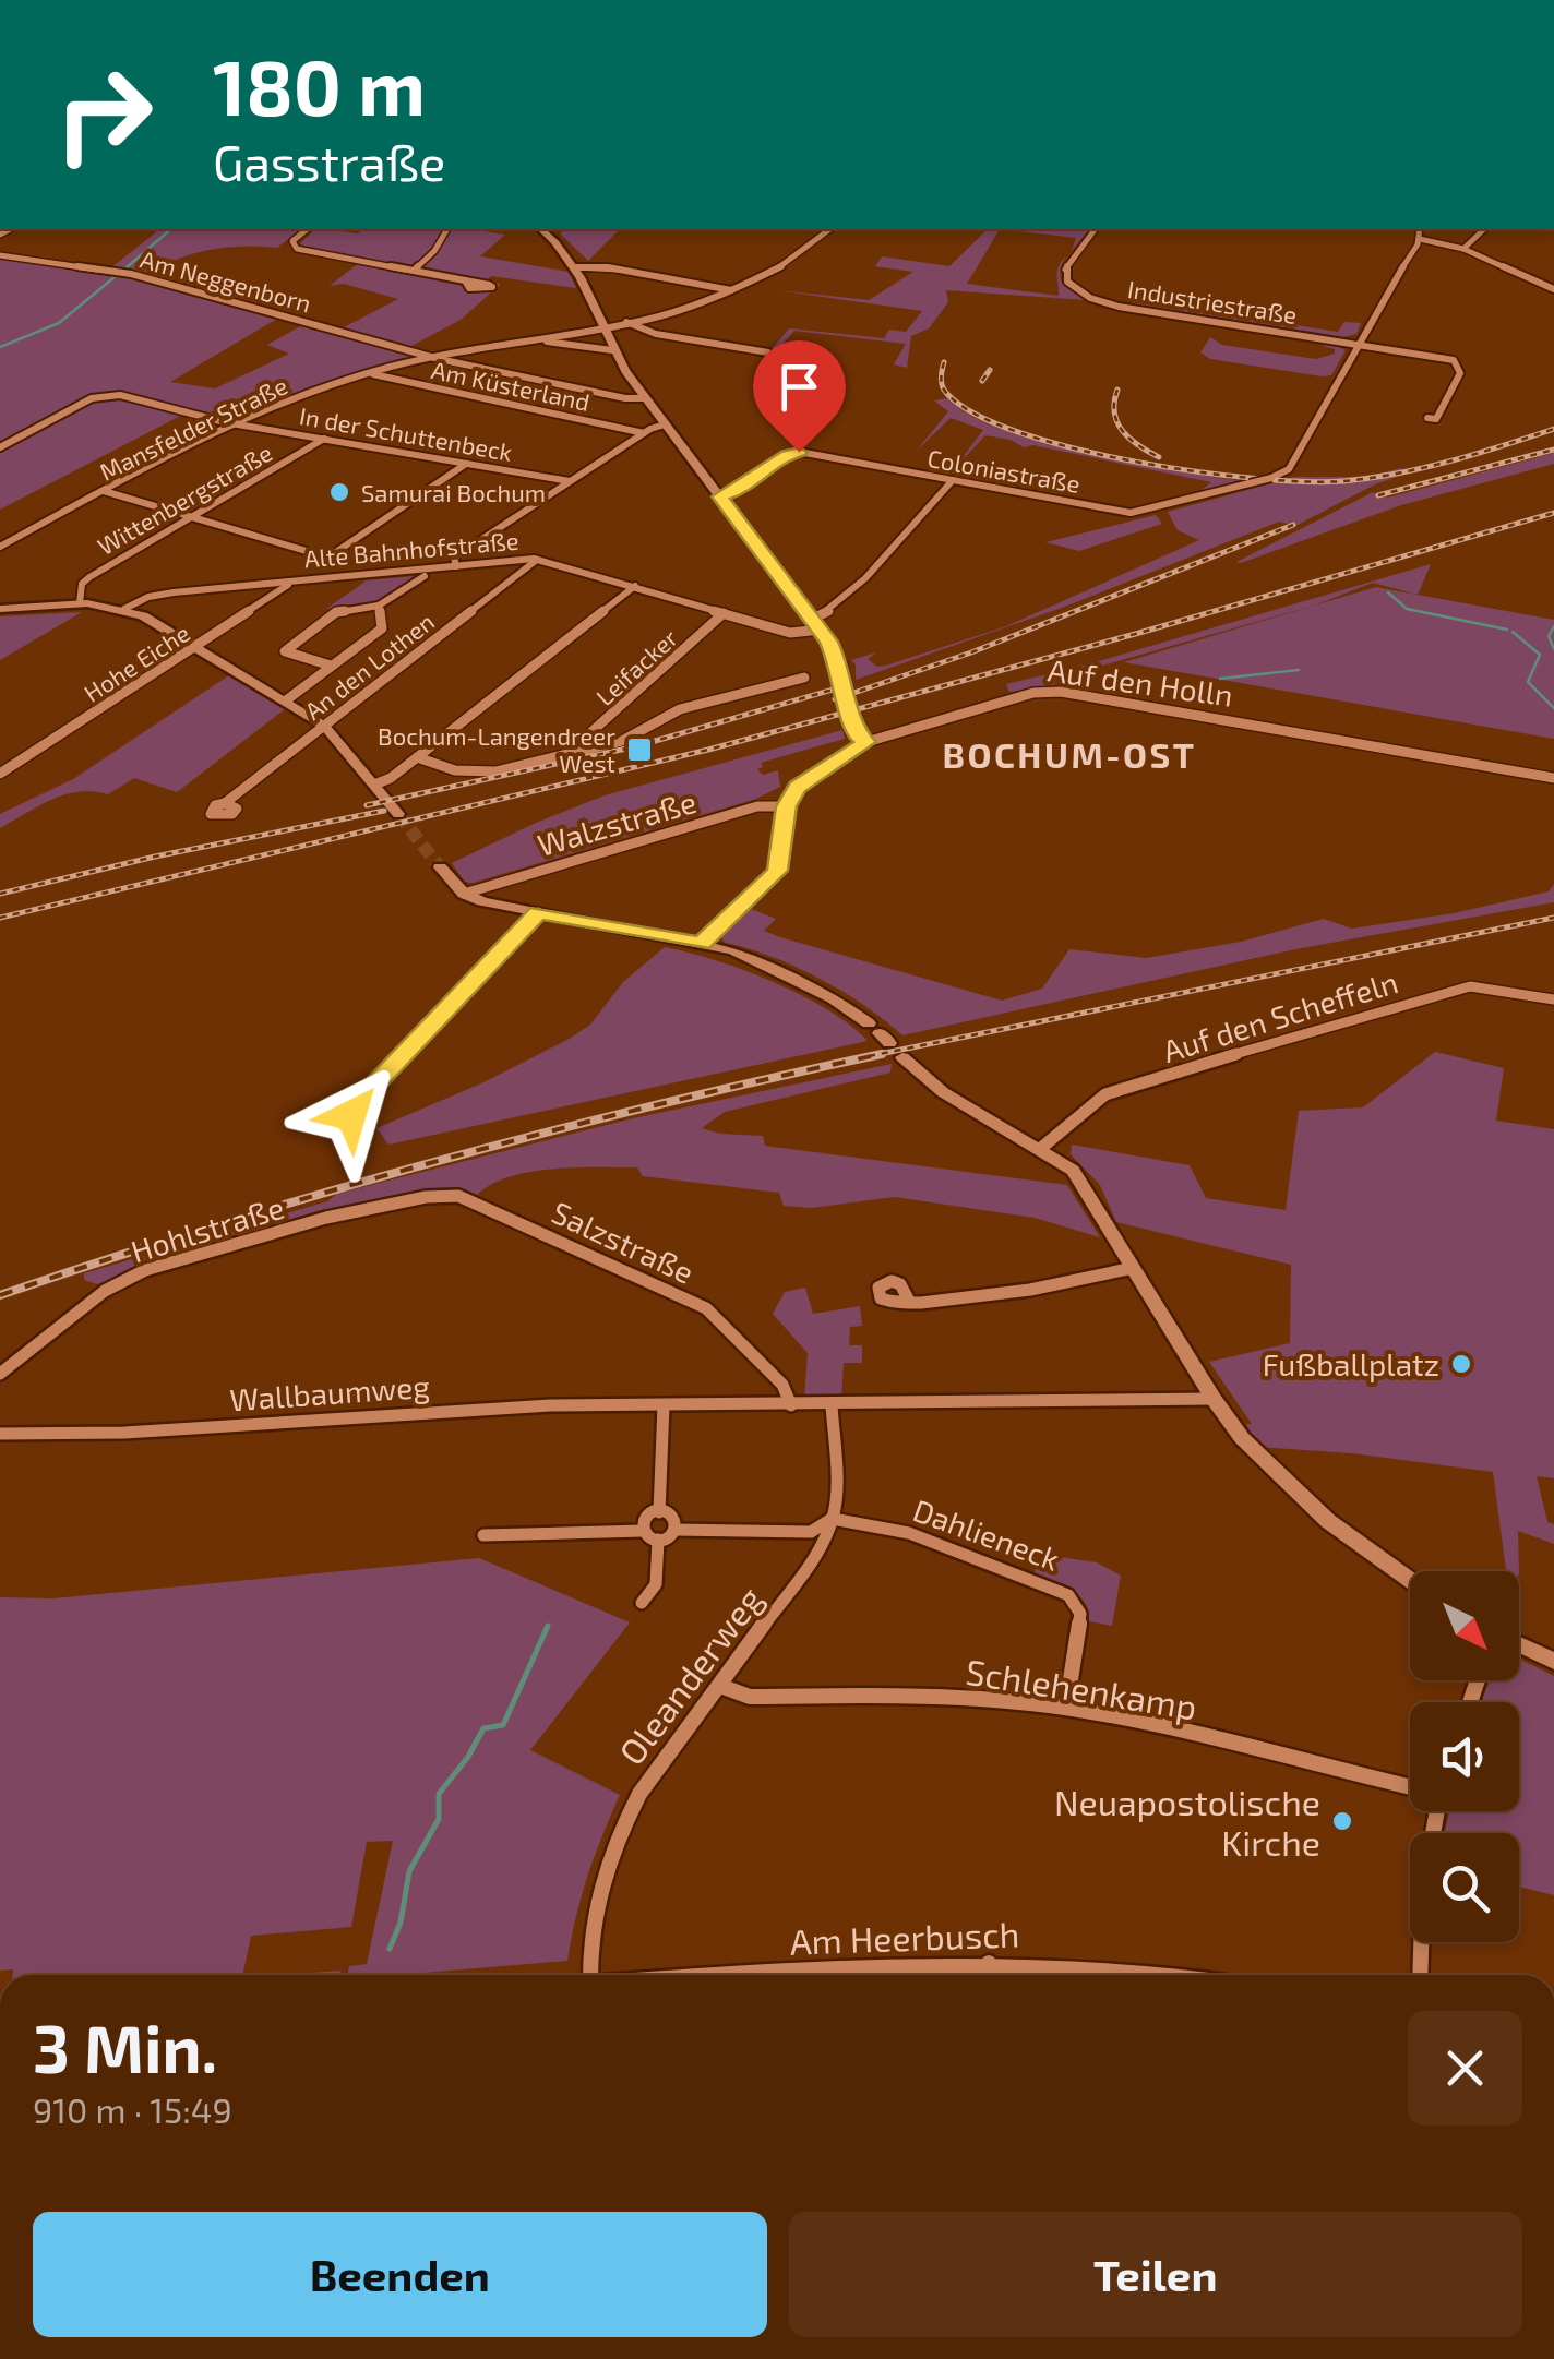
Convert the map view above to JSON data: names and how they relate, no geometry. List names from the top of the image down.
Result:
{
  "streets": {
    "street": [
      "Am Neggenborn",
      "Industriestraße",
      "Am Küsterland",
      "Mansfelder Straße",
      "In der Schuttenbeck",
      "Coloniastraße",
      "Wittenbergstraße",
      "Alte Bahnhofstraße",
      "Hohe Eiche",
      "An den Lothen",
      "Leifacker",
      "Auf den Holln",
      "Walzstraße",
      "Auf den Scheffeln",
      "Hohlstraße",
      "Salzstraße",
      "Wallbaumweg",
      "Dahlieneck",
      "Oleanderweg",
      "Schlehenkamp",
      "Am Heerbusch"
    ]
  },
  "crossings": [
    ["Am Neggenborn", "Mansfelder Straße"],
    ["Industriestraße", "Coloniastraße"],
    ["Am Küsterland", "Mansfelder Straße"],
    ["Mansfelder Straße", "In der Schuttenbeck"],
    ["In der Schuttenbeck", "Wittenbergstraße"],
    ["Wittenbergstraße", "Alte Bahnhofstraße"],
    ["Alte Bahnhofstraße", "Hohe Eiche"],
    ["Alte Bahnhofstraße", "An den Lothen"],
    ["Alte Bahnhofstraße", "Leifacker"],
    ["Auf den Holln", "Walzstraße"],
    ["Hohlstraße", "Salzstraße"],
    ["Salzstraße", "Wallbaumweg"],
    ["Wallbaumweg", "Oleanderweg"],
    ["Dahlieneck", "Oleanderweg"],
    ["Dahlieneck", "Schlehenkamp"],
    ["Oleanderweg", "Schlehenkamp"]
  ],
  "districts": ["BOCHUM-OST"],
  "places": {
    "other": ["Samurai Bochum", "Fußballplatz", "Neuapostolische Kirche"],
    "transit": ["Bochum-Langendreer West"]
  },
  "north": "bottom right",
  "page": {
    "turn": ["180 m", "Gasstraße"],
    "heading": ["3 Min.", "910 m · 15:49"],
    "buttons": ["Beenden", "Teilen"]
  }
}
